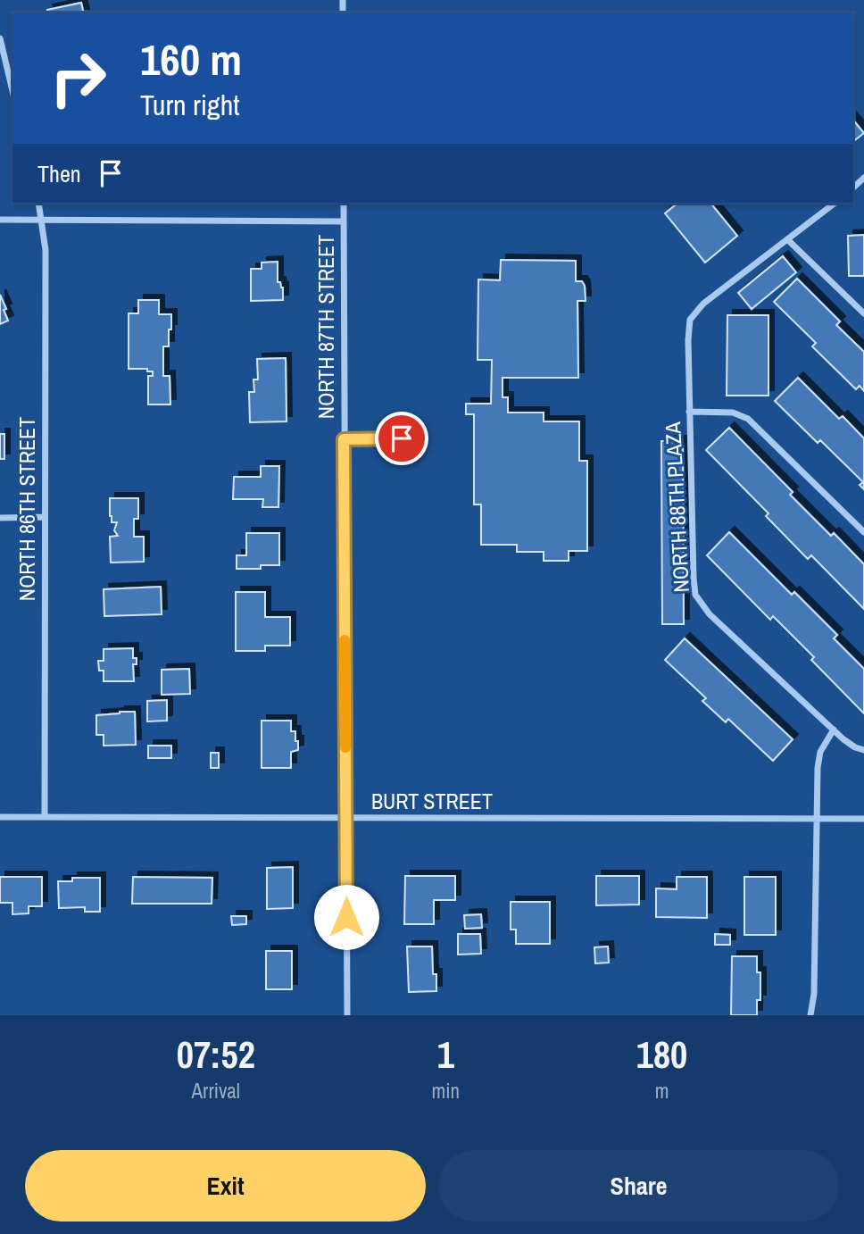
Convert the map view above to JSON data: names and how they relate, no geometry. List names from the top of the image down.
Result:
{
  "streets": {
    "street": [
      "NORTH 87TH STREET",
      "NORTH 88TH PLAZA",
      "NORTH 86TH STREET",
      "BURT STREET"
    ]
  },
  "crossings": [
    ["NORTH 87TH STREET", "BURT STREET"],
    ["NORTH 86TH STREET", "BURT STREET"]
  ],
  "page": {
    "turn": ["160 m", "Turn right"],
    "then": "Then",
    "eta": [
      "07:52",
      "Arrival",
      "1",
      "min",
      "180",
      "m"
    ],
    "buttons": ["Exit", "Share"]
  }
}
